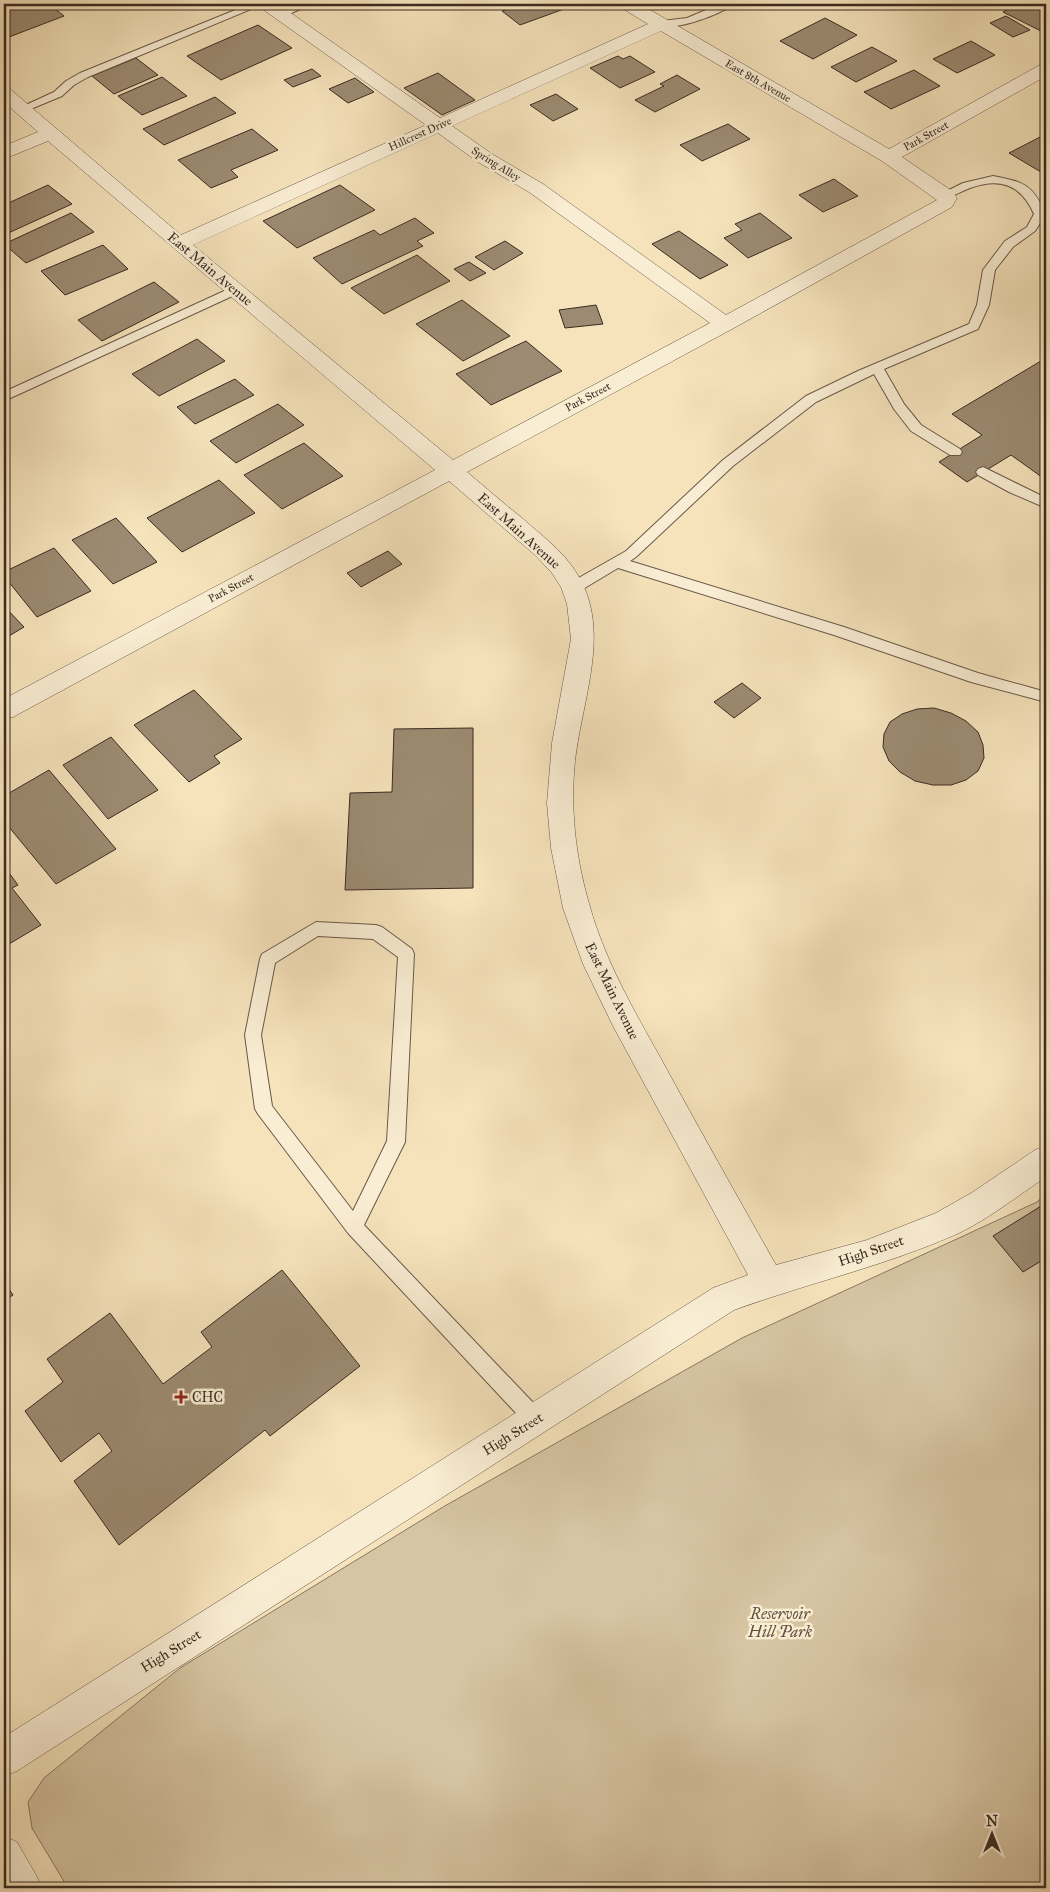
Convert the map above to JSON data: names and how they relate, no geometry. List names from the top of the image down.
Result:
{
  "streets": {
    "street": [
      "East 8th Avenue",
      "Hillcrest Drive",
      "Park Street",
      "Spring Alley",
      "East Main Avenue",
      "High Street"
    ]
  },
  "crossings": [
    ["East 8th Avenue", "Hillcrest Drive"],
    ["East 8th Avenue", "Park Street"],
    ["Hillcrest Drive", "Spring Alley"],
    ["Hillcrest Drive", "East Main Avenue"],
    ["Park Street", "Spring Alley"],
    ["Park Street", "East Main Avenue"],
    ["East Main Avenue", "High Street"]
  ],
  "parks": ["Reservoir Hill Park"],
  "places": {
    "health": ["CHC"]
  },
  "north": "top"
}
